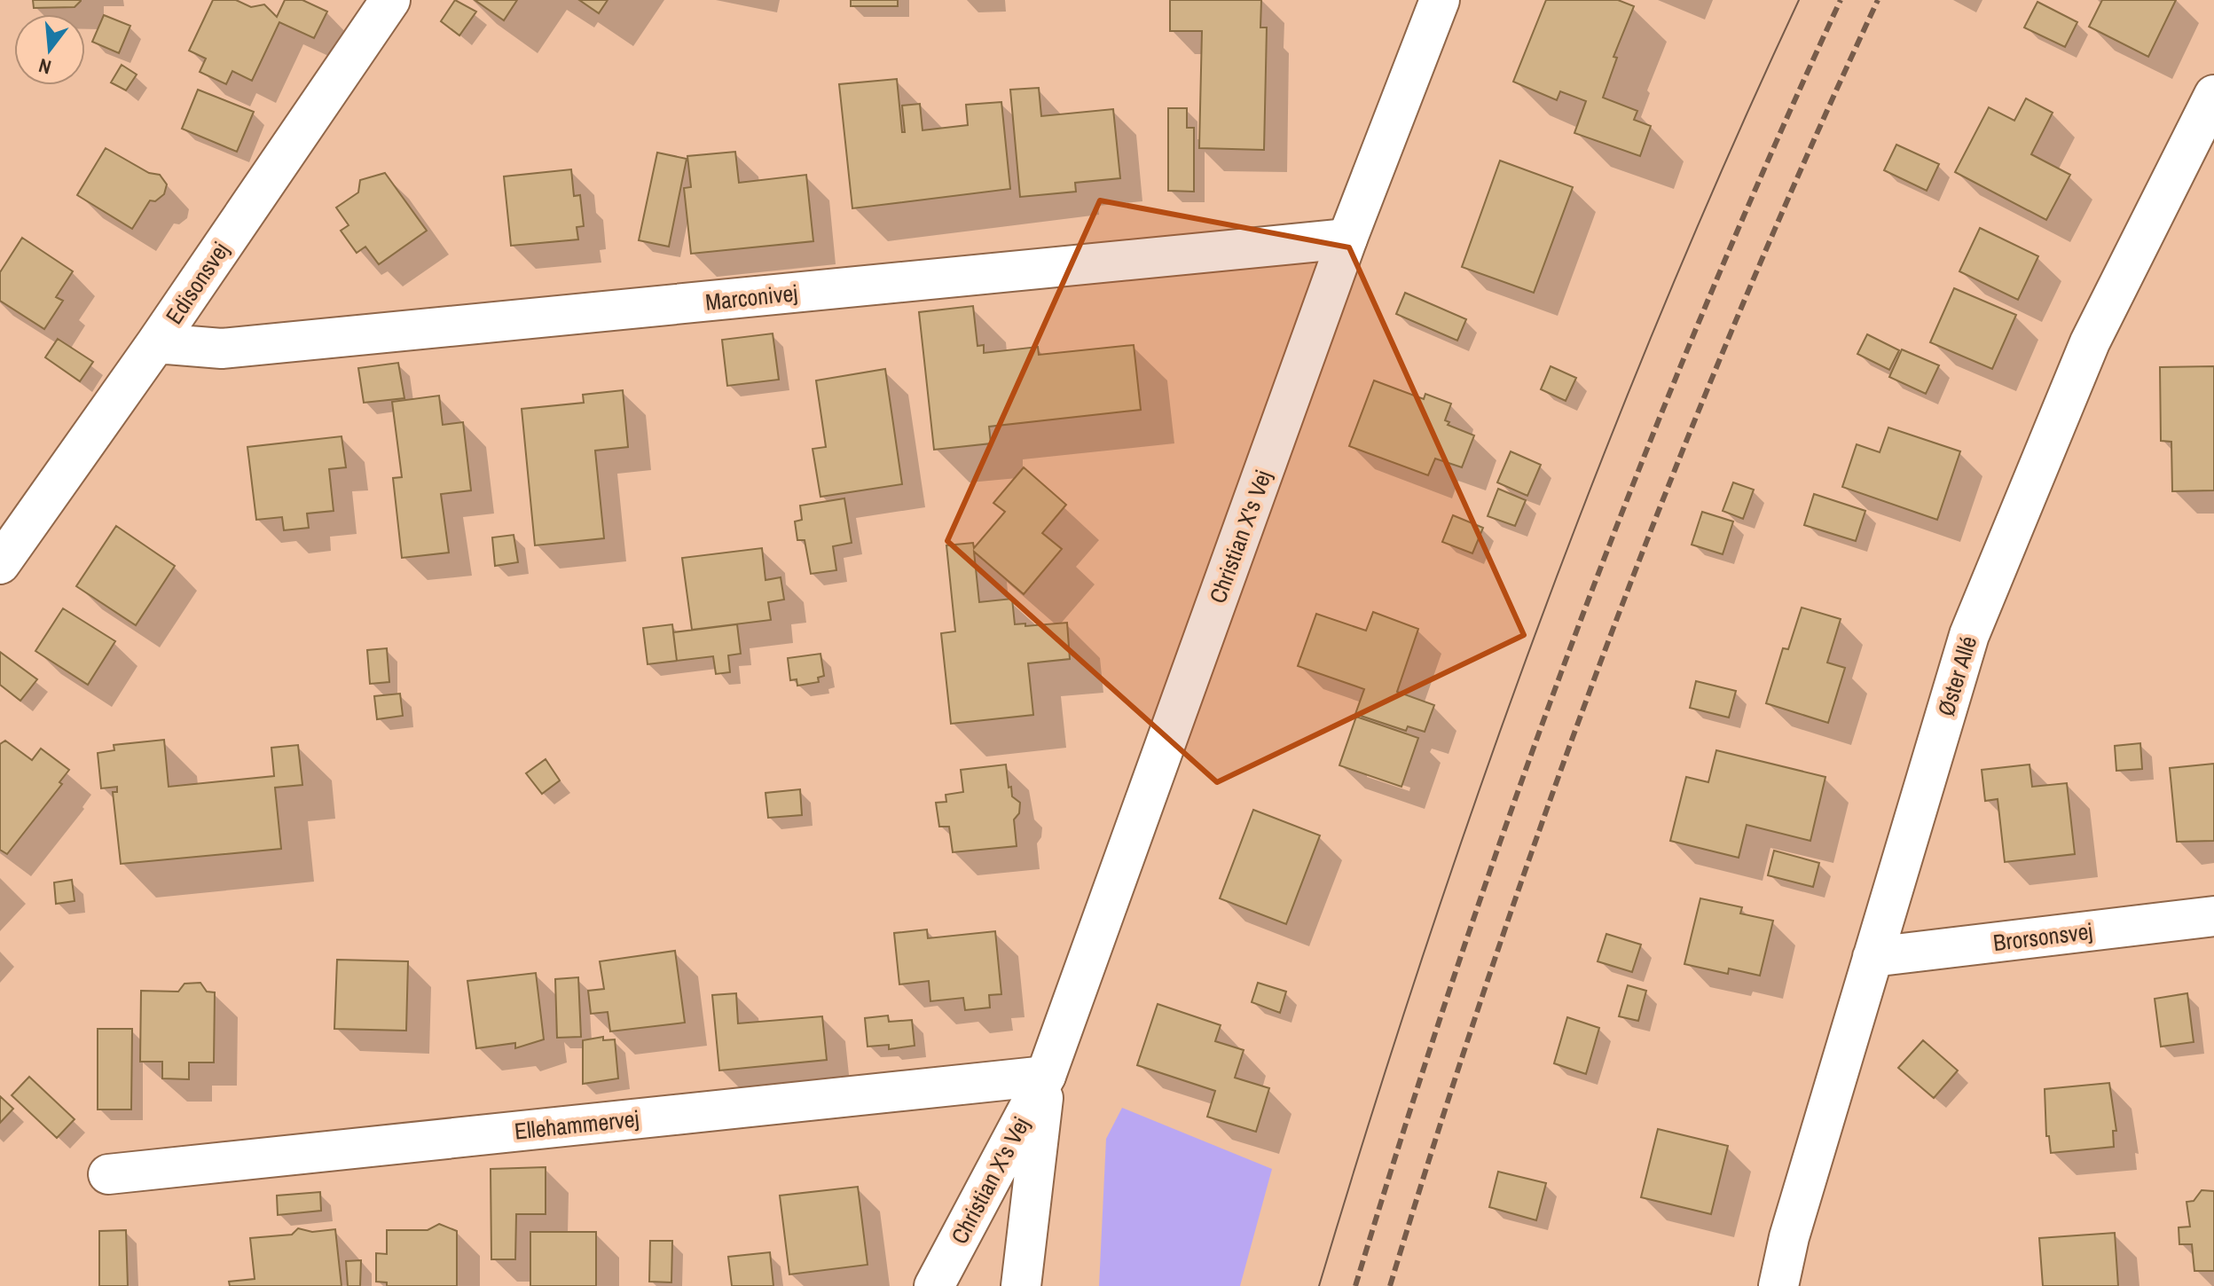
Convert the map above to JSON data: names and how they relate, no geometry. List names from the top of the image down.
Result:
{
  "streets": {
    "street": [
      "Edisonsvej",
      "Marconivej",
      "Christian X's Vej",
      "Øster Allé",
      "Brorsonsvej",
      "Ellehammervej"
    ]
  },
  "crossings": [
    ["Edisonsvej", "Marconivej"],
    ["Marconivej", "Christian X's Vej"],
    ["Christian X's Vej", "Ellehammervej"],
    ["Øster Allé", "Brorsonsvej"]
  ],
  "north": "bottom"
}
